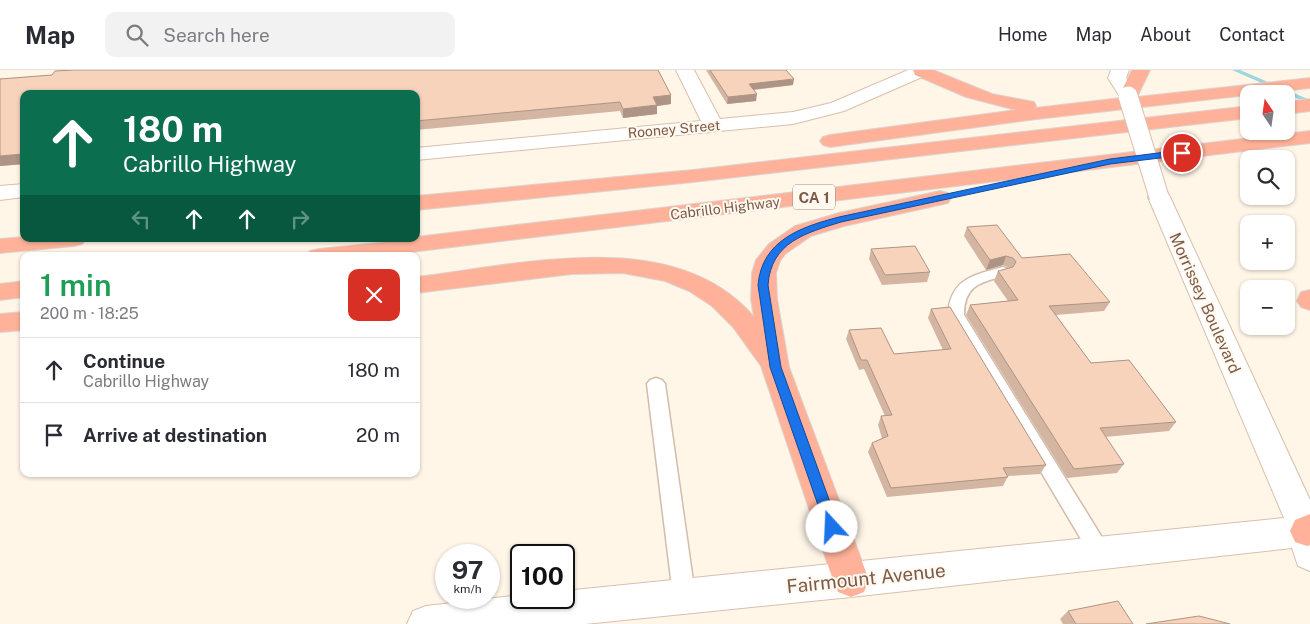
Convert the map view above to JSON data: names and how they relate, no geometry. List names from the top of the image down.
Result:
{
  "streets": {
    "highway": ["CA 1", "Cabrillo Highway"],
    "street": ["Rooney Street", "Morrissey Boulevard", "Fairmount Avenue"]
  },
  "crossings": [
    ["Morrissey Boulevard", "Fairmount Avenue"]
  ],
  "north": "top",
  "page": {
    "header": "Map",
    "search": "Search here",
    "nav": [
      "Home",
      "Map",
      "About",
      "Contact"
    ],
    "map_buttons": ["+", "−"],
    "turn": ["180 m", "Cabrillo Highway"],
    "heading": ["1 min", "200 m · 18:25"],
    "list": [
      {
        "name": "Continue",
        "note": "Cabrillo Highway",
        "value": "180 m"
      },
      {
        "name": "Arrive at destination",
        "value": "20 m"
      }
    ],
    "speed": "97 km/h",
    "limit": "100"
  }
}
